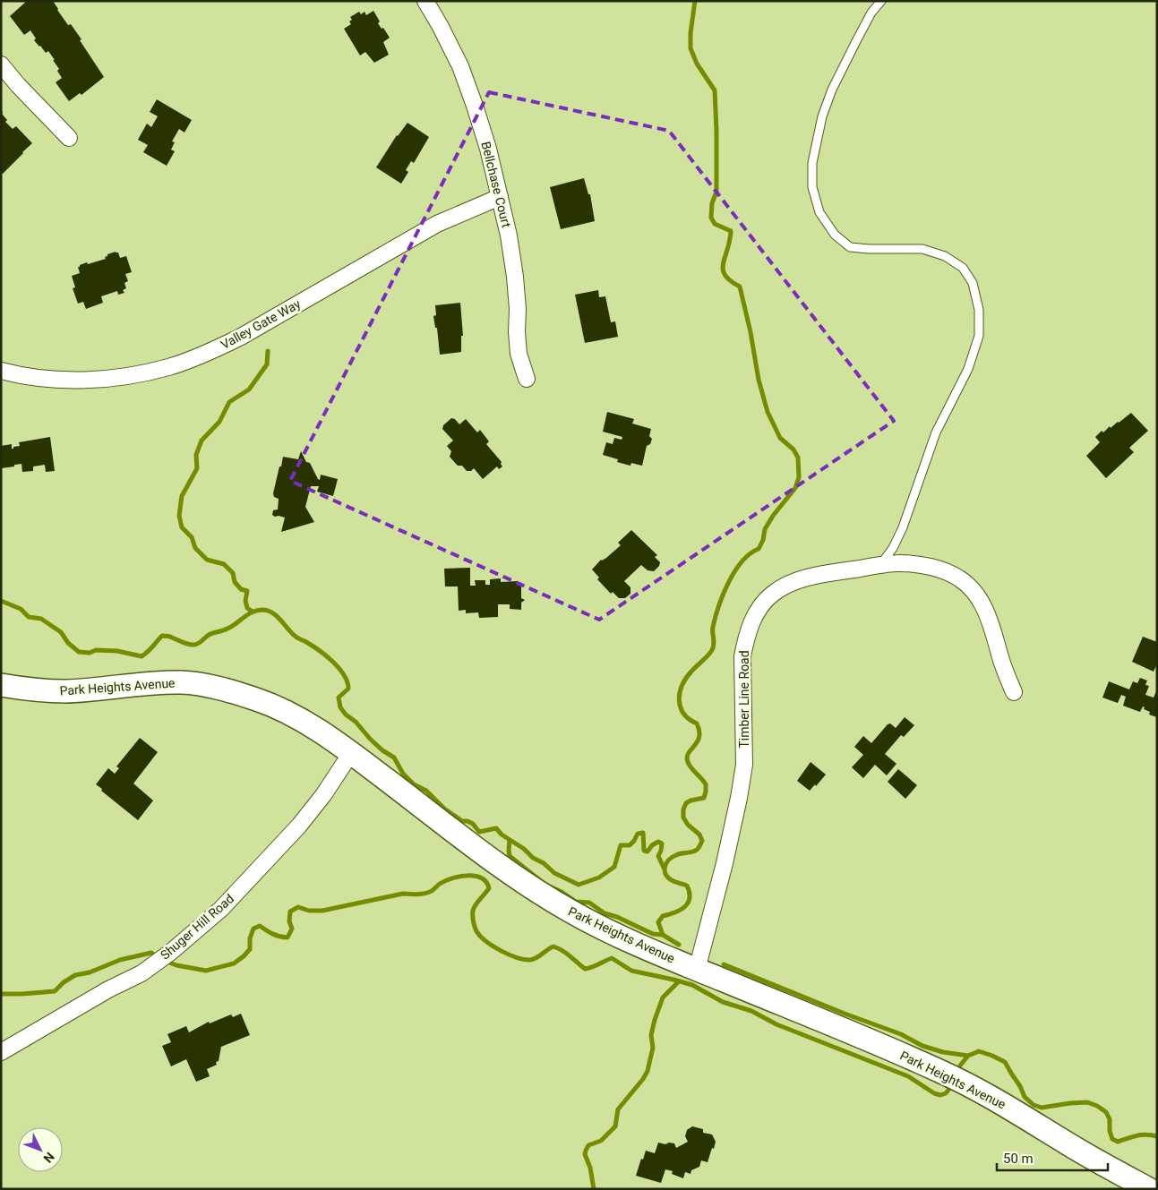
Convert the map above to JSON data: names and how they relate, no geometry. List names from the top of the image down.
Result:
{
  "streets": {
    "main road": ["Park Heights Avenue"],
    "street": [
      "Bellchase Court",
      "Valley Gate Way",
      "Timber Line Road",
      "Shuger Hill Road"
    ]
  },
  "crossings": [
    ["Bellchase Court", "Valley Gate Way"],
    ["Park Heights Avenue", "Timber Line Road"],
    ["Park Heights Avenue", "Shuger Hill Road"]
  ],
  "scale_bar": "50 m",
  "north": "bottom right"
}
